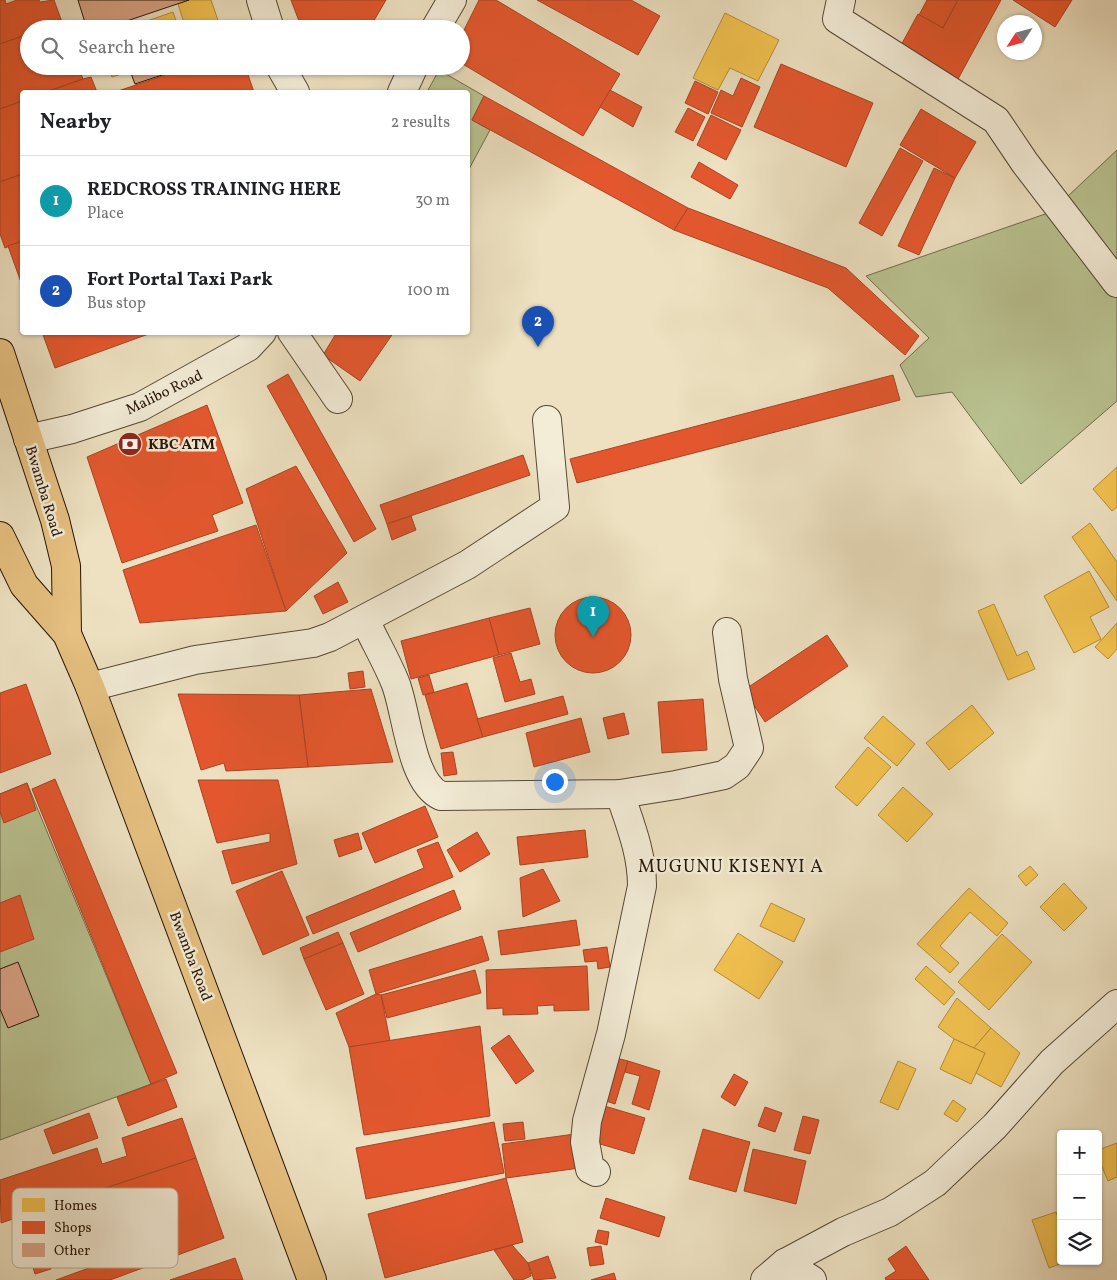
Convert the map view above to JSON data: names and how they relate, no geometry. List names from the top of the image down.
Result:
{
  "streets": {
    "main road": ["Bwamba Road"],
    "street": ["Malibo Road"]
  },
  "crossings": [
    ["Malibo Road", "Bwamba Road"]
  ],
  "districts": ["MUGUNU KISENYI A"],
  "places": {
    "bank": ["KBC ATM"]
  },
  "legend": ["Homes", "Shops", "Other"],
  "north": "bottom left",
  "page": {
    "search": "Search here",
    "heading": ["Nearby", "2 results"],
    "list": [
      {
        "mark": "1",
        "name": "REDCROSS TRAINING HERE",
        "note": "Place",
        "value": "30 m"
      },
      {
        "mark": "2",
        "name": "Fort Portal Taxi Park",
        "note": "Bus stop",
        "value": "100 m"
      }
    ],
    "pins": ["2", "1"],
    "map_buttons": ["+", "−"]
  }
}
